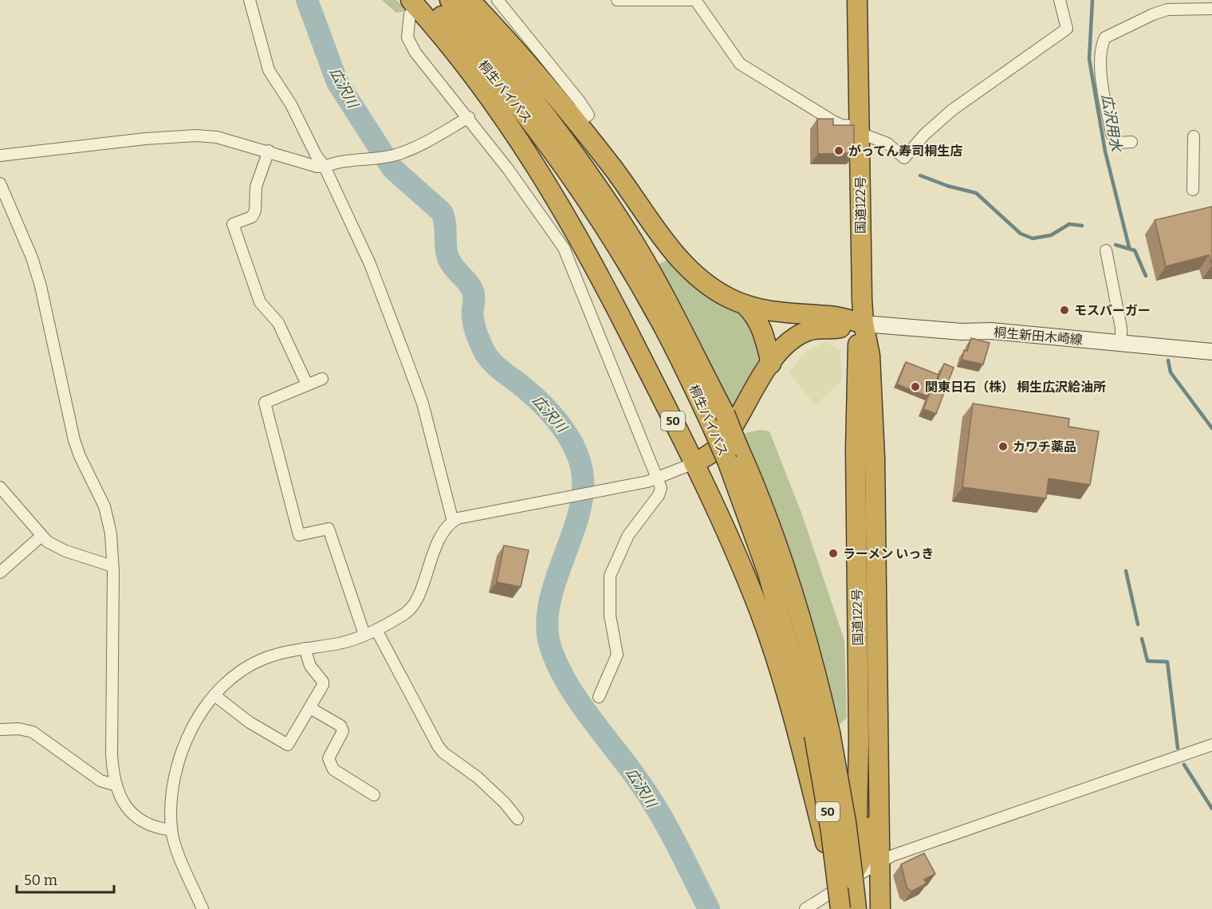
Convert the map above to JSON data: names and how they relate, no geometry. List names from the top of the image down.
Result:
{
  "streets": {
    "highway": ["桐生バイパス", "国道122号", "50"],
    "main road": ["桐生新田木崎線"]
  },
  "crossings": [
    ["桐生バイパス", "国道122号"],
    ["国道122号", "桐生新田木崎線"],
    ["国道122号", "50"]
  ],
  "water": ["広沢川", "広沢用水"],
  "places": [
    "がってん寿司桐生店",
    "モスバーガー",
    "関東日石（株） 桐生広沢給油所",
    "カワチ薬品",
    "ラーメン いっき"
  ],
  "scale_bar": "50 m"
}
